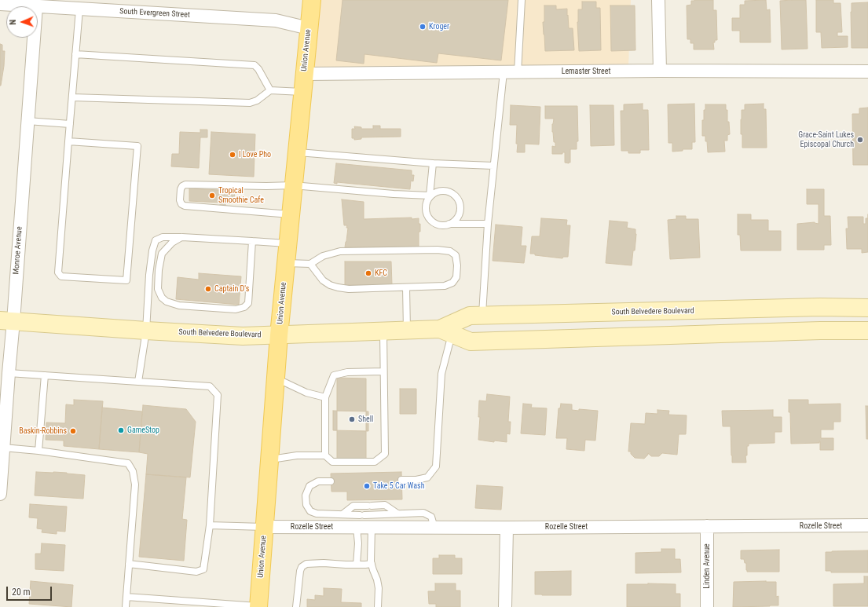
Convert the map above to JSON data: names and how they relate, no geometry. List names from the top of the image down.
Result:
{
  "streets": {
    "main road": ["Union Avenue"],
    "street": [
      "South Evergreen Street",
      "Lemaster Street",
      "Monroe Avenue",
      "South Belvedere Boulevard",
      "Rozelle Street",
      "Linden Avenue"
    ]
  },
  "crossings": [
    ["South Evergreen Street", "Union Avenue"],
    ["Union Avenue", "Lemaster Street"],
    ["Union Avenue", "South Belvedere Boulevard"],
    ["Union Avenue", "Rozelle Street"],
    ["Monroe Avenue", "South Belvedere Boulevard"],
    ["Rozelle Street", "Linden Avenue"]
  ],
  "places": [
    "Kroger",
    "Grace-Saint Lukes Episcopal Church",
    "I Love Pho",
    "Tropical Smoothie Cafe",
    "KFC",
    "Captain D's",
    "Shell",
    "GameStop",
    "Baskin-Robbins",
    "Take 5 Car Wash"
  ],
  "scale_bar": "20 m",
  "north": "left"
}
